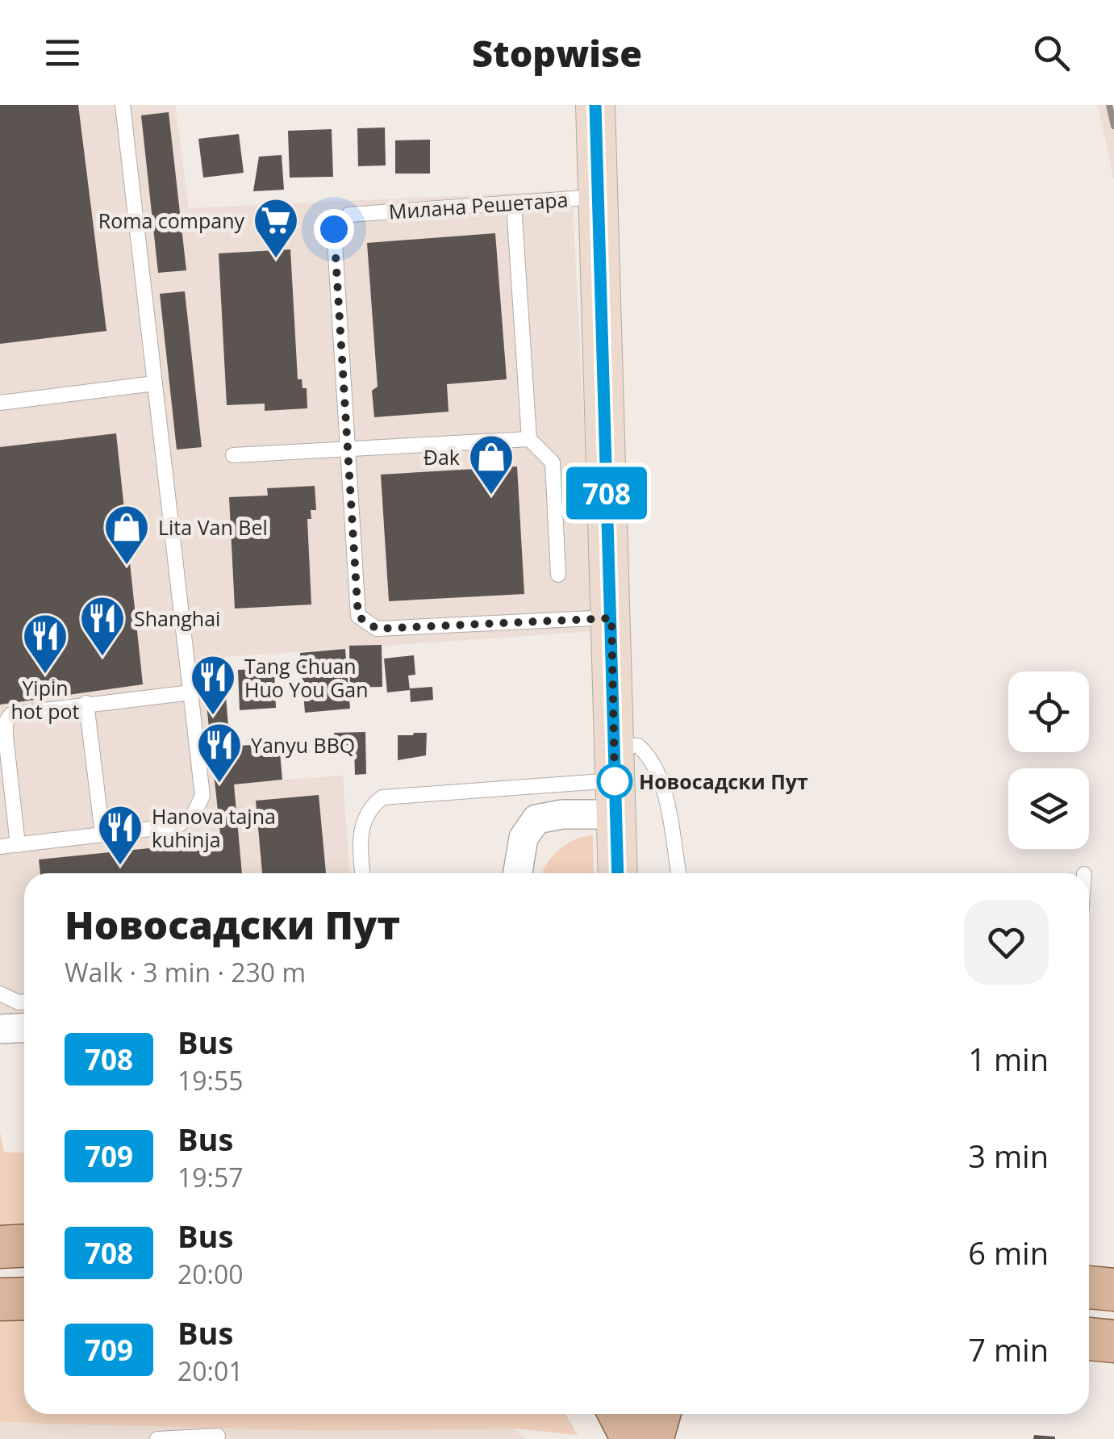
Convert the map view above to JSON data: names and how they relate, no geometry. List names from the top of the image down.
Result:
{
  "streets": {
    "street": ["Милана Решетара"]
  },
  "places": {
    "supermarket": ["Roma company"],
    "shop": ["Đak", "Lita Van Bel"],
    "restaurant": [
      "Shanghai",
      "Yipin hot pot",
      "Tang Chuan Huo You Gan",
      "Yanyu BBQ",
      "Hanova tajna kuhinja"
    ],
    "other": ["Новосадски Пут"]
  },
  "lines": ["bus line 708"],
  "page": {
    "header": "Stopwise",
    "on_map": "708",
    "heading": ["Новосадски Пут", "Walk · 3 min · 230 m"],
    "list": [
      {
        "mark": "708",
        "name": "Bus",
        "note": "19:55",
        "value": "1 min"
      },
      {
        "mark": "709",
        "name": "Bus",
        "note": "19:57",
        "value": "3 min"
      },
      {
        "mark": "708",
        "name": "Bus",
        "note": "20:00",
        "value": "6 min"
      },
      {
        "mark": "709",
        "name": "Bus",
        "note": "20:01",
        "value": "7 min"
      }
    ]
  }
}
